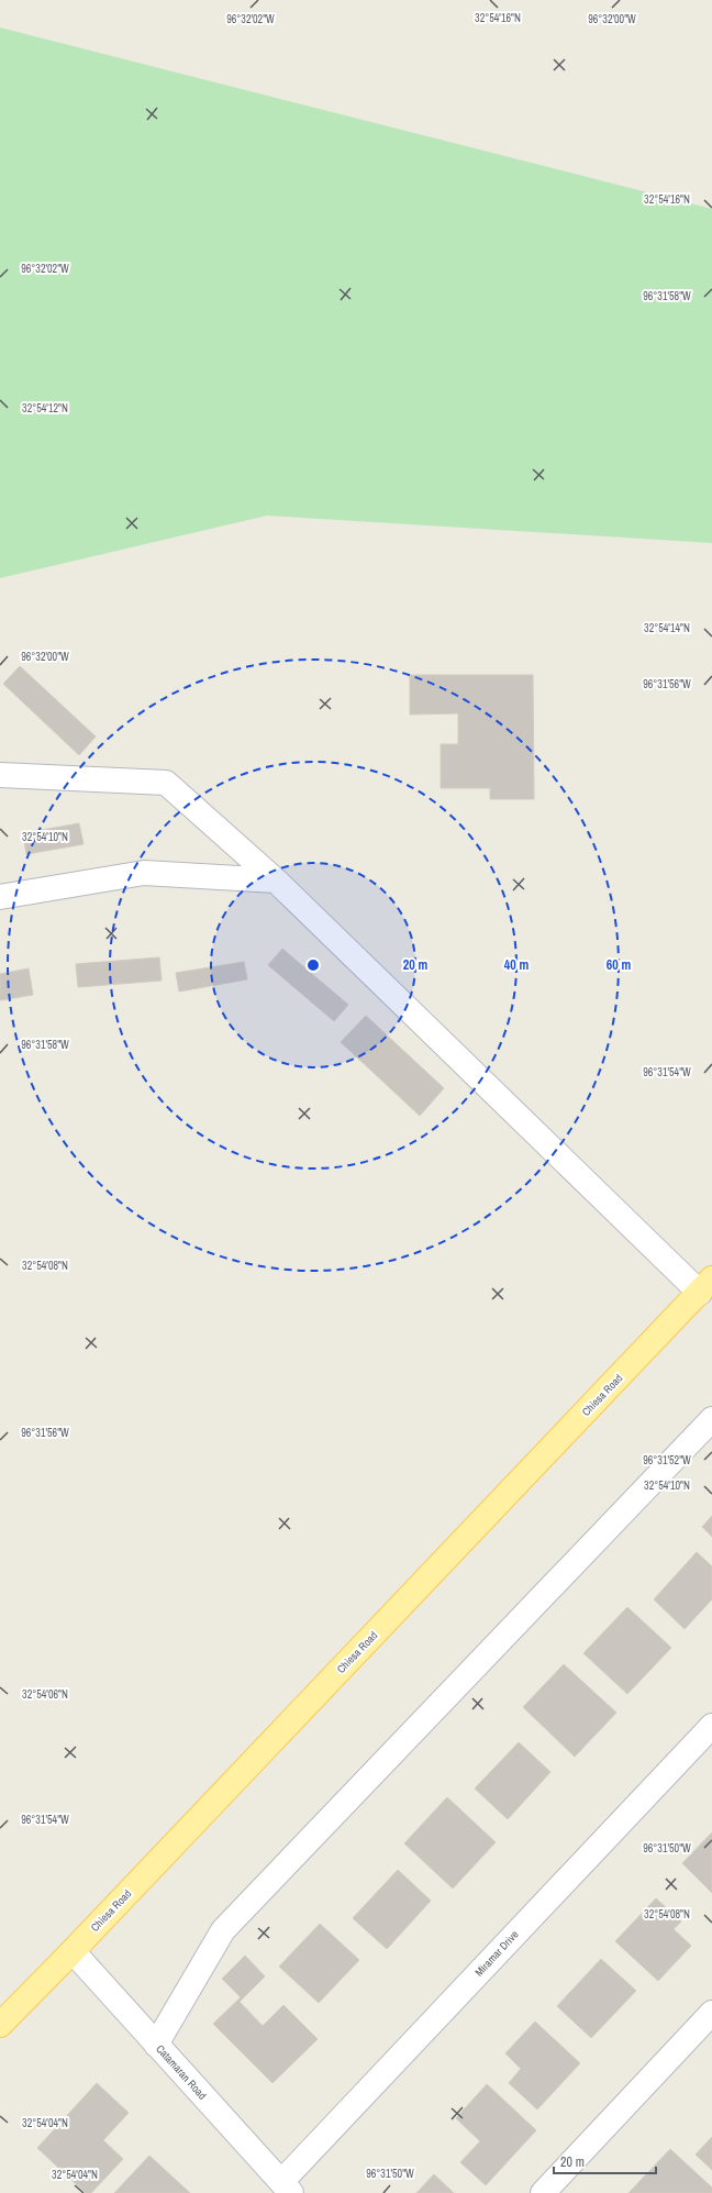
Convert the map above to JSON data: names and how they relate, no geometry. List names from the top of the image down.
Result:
{
  "streets": {
    "main road": ["Chiesa Road"],
    "street": ["Miramar Drive", "Catamaran Road"]
  },
  "crossings": [
    ["Chiesa Road", "Catamaran Road"],
    ["Miramar Drive", "Catamaran Road"]
  ],
  "scale_bar": "20 m",
  "coordinates": [
    "32°54'16\"N",
    "96°32'02\"W",
    "96°32'00\"W",
    "96°31'58\"W",
    "32°54'12\"N",
    "32°54'14\"N",
    "96°31'56\"W",
    "32°54'10\"N",
    "96°31'54\"W",
    "32°54'08\"N",
    "96°31'52\"W",
    "32°54'06\"N",
    "96°31'50\"W",
    "32°54'04\"N"
  ],
  "rings": ["20 m", "40 m", "60 m"]
}
